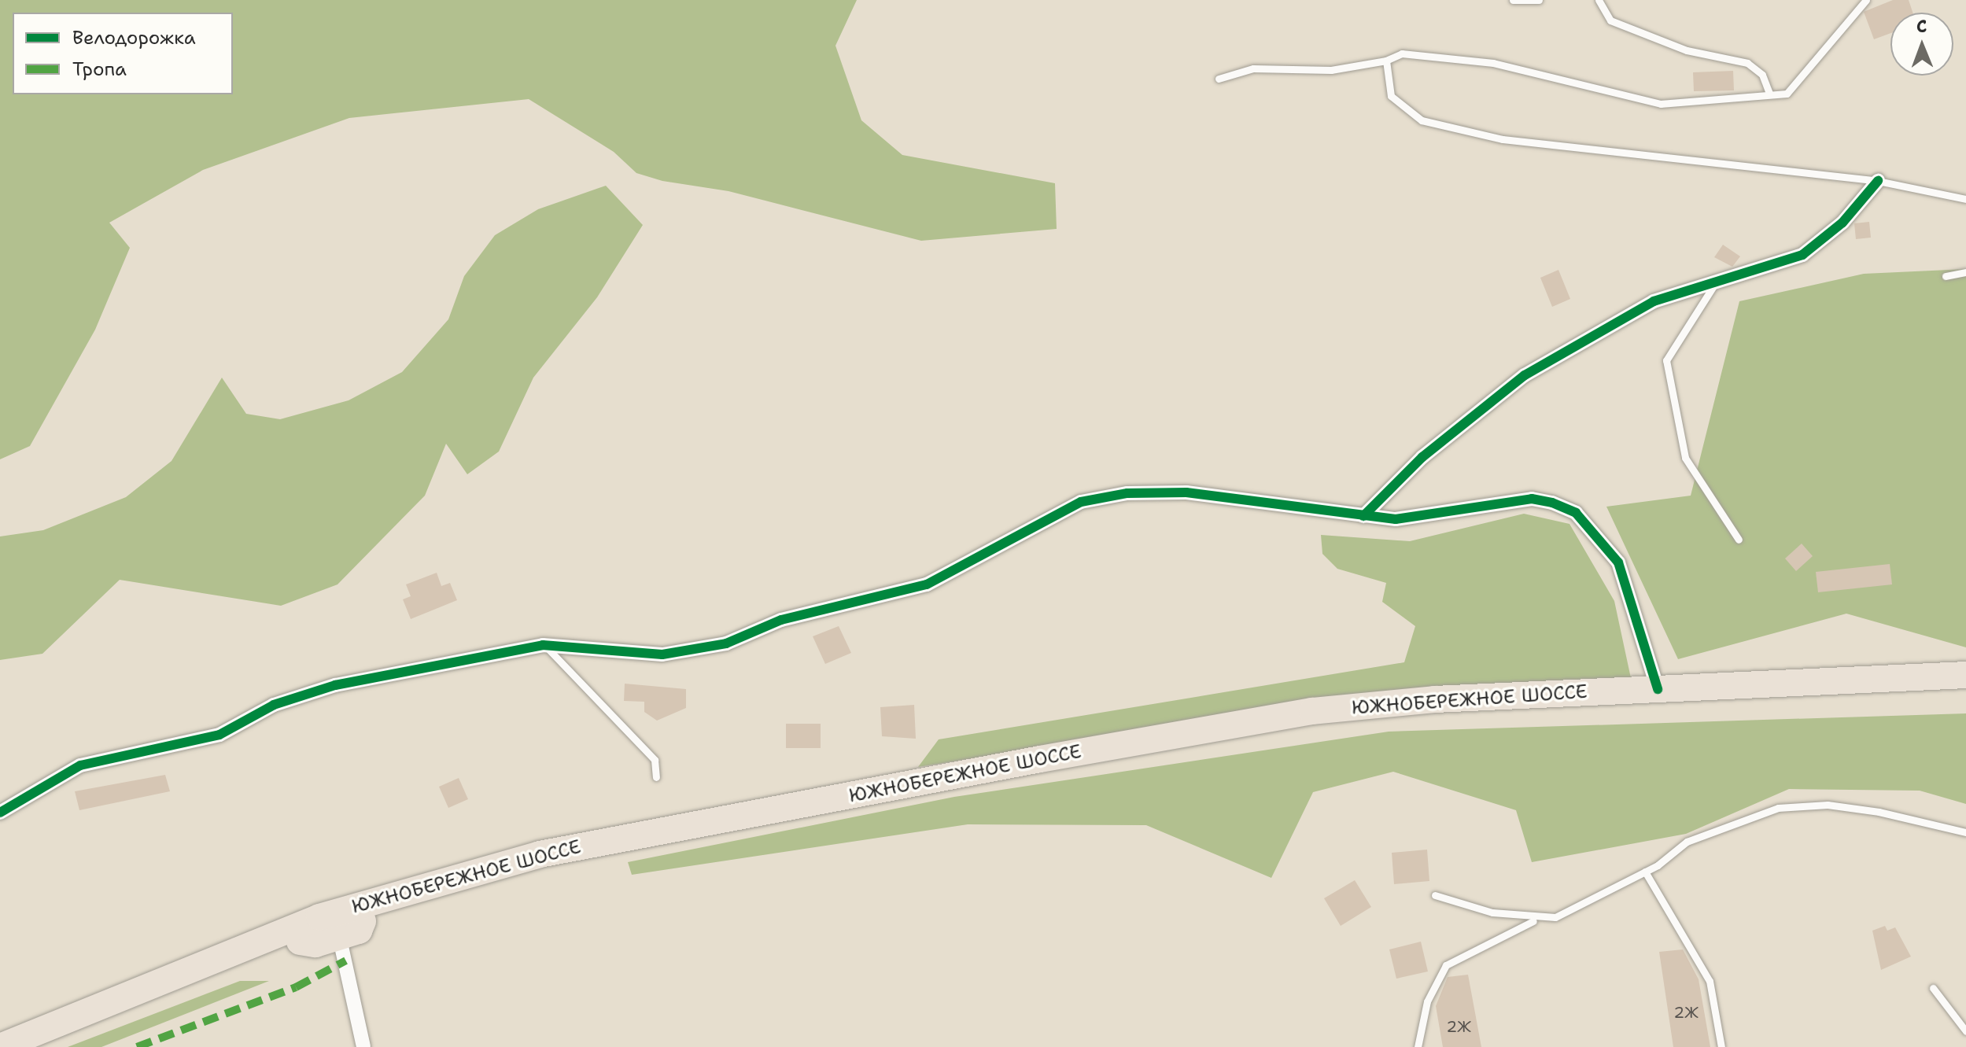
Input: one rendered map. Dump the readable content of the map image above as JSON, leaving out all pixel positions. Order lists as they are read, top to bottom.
{
  "streets": {
    "highway": ["ЮЖНОБЕРЕЖНОЕ ШОССЕ"]
  },
  "house_numbers": ["2Ж", "2Ж"],
  "legend": ["Велодорожка", "Тропа"],
  "north": "top"
}
